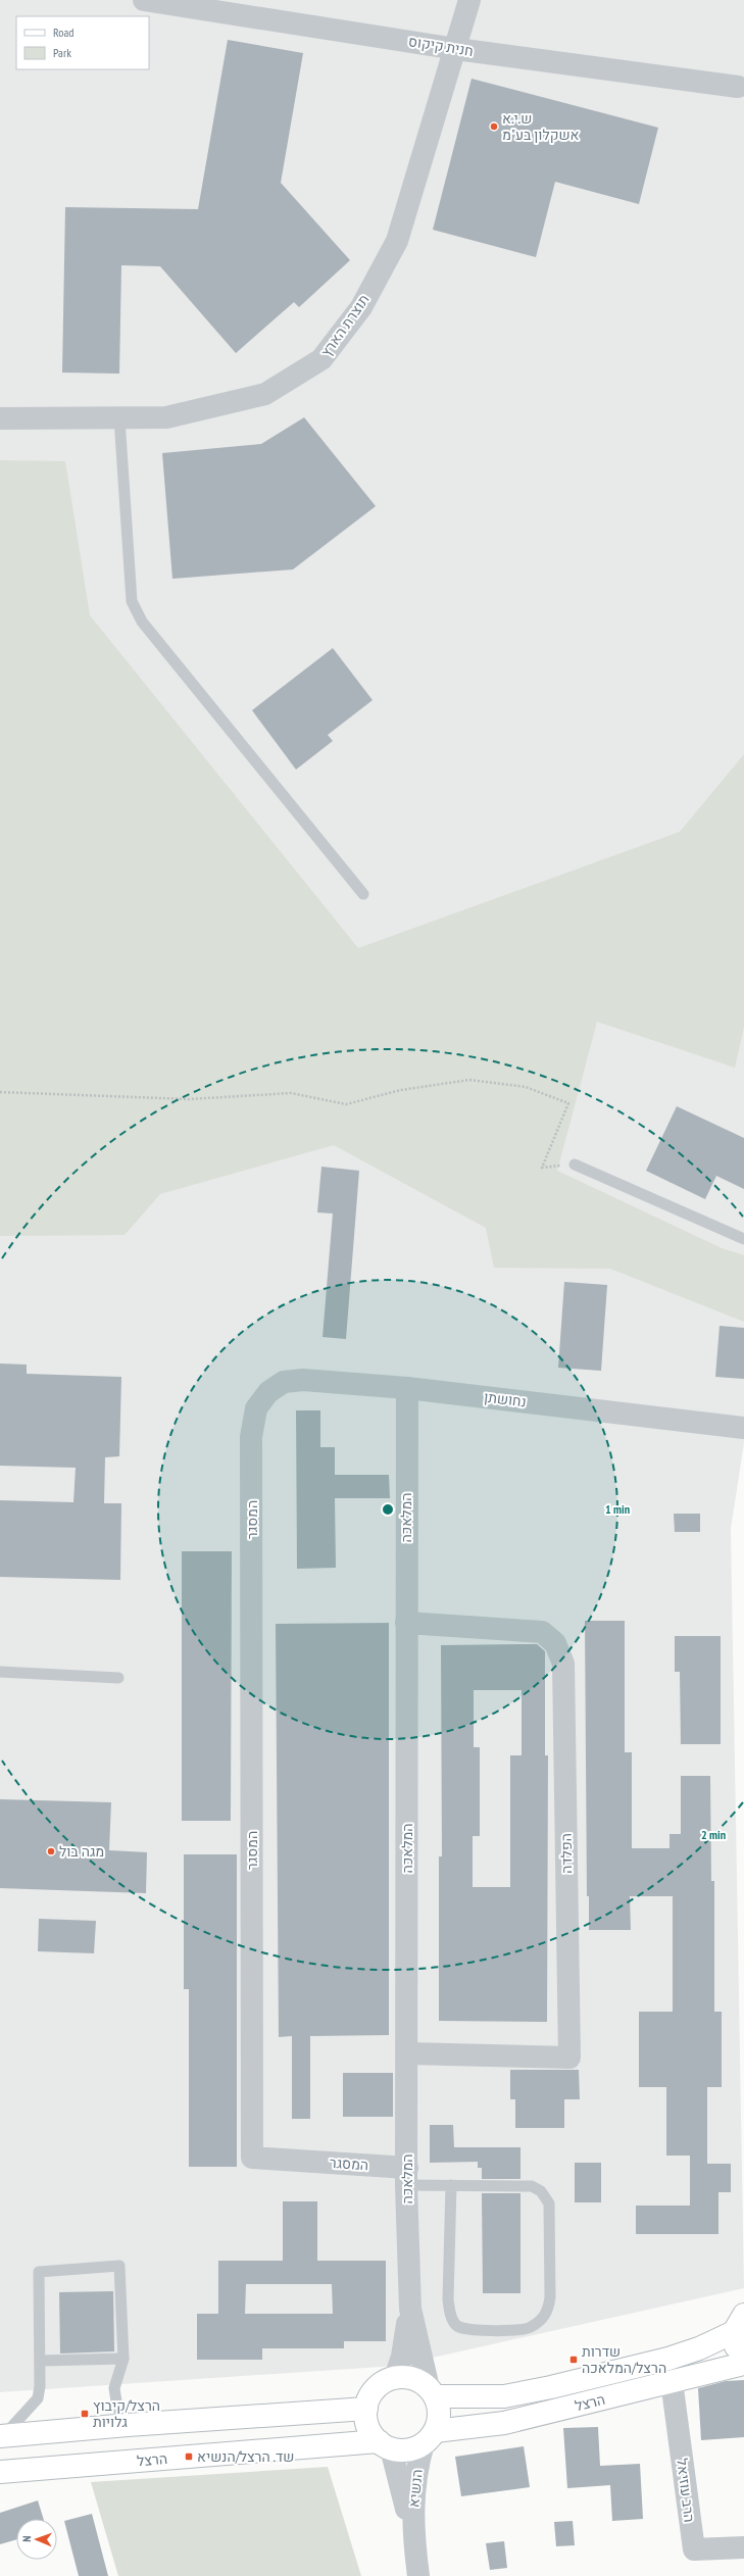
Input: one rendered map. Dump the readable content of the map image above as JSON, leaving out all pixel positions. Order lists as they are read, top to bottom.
{
  "streets": {
    "main road": ["הרצל"],
    "street": [
      "חנית קיקוס",
      "תוצרת הארץ",
      "נחושתן",
      "המלאכה",
      "המסגר",
      "הפלדה",
      "הנשיא",
      "הרב עוזיאל"
    ]
  },
  "crossings": [
    ["חנית קיקוס", "תוצרת הארץ"],
    ["נחושתן", "המלאכה"],
    ["נחושתן", "המסגר"],
    ["המלאכה", "המסגר"],
    ["המלאכה", "הפלדה"],
    ["המלאכה", "הרצל"],
    ["המלאכה", "הנשיא"],
    ["הרצל", "הנשיא"],
    ["הרצל", "הרב עוזיאל"]
  ],
  "places": {
    "other": ["ש.י.א אשקלון בע\"מ", "מגה בול"],
    "transit": ["שדרות הרצל/המלאכה", "הרצל/קיבוץ גלויות", "שד. הרצל/הנשיא"]
  },
  "legend": ["Road", "Park"],
  "north": "left",
  "rings": ["1 min", "2 min"]
}
